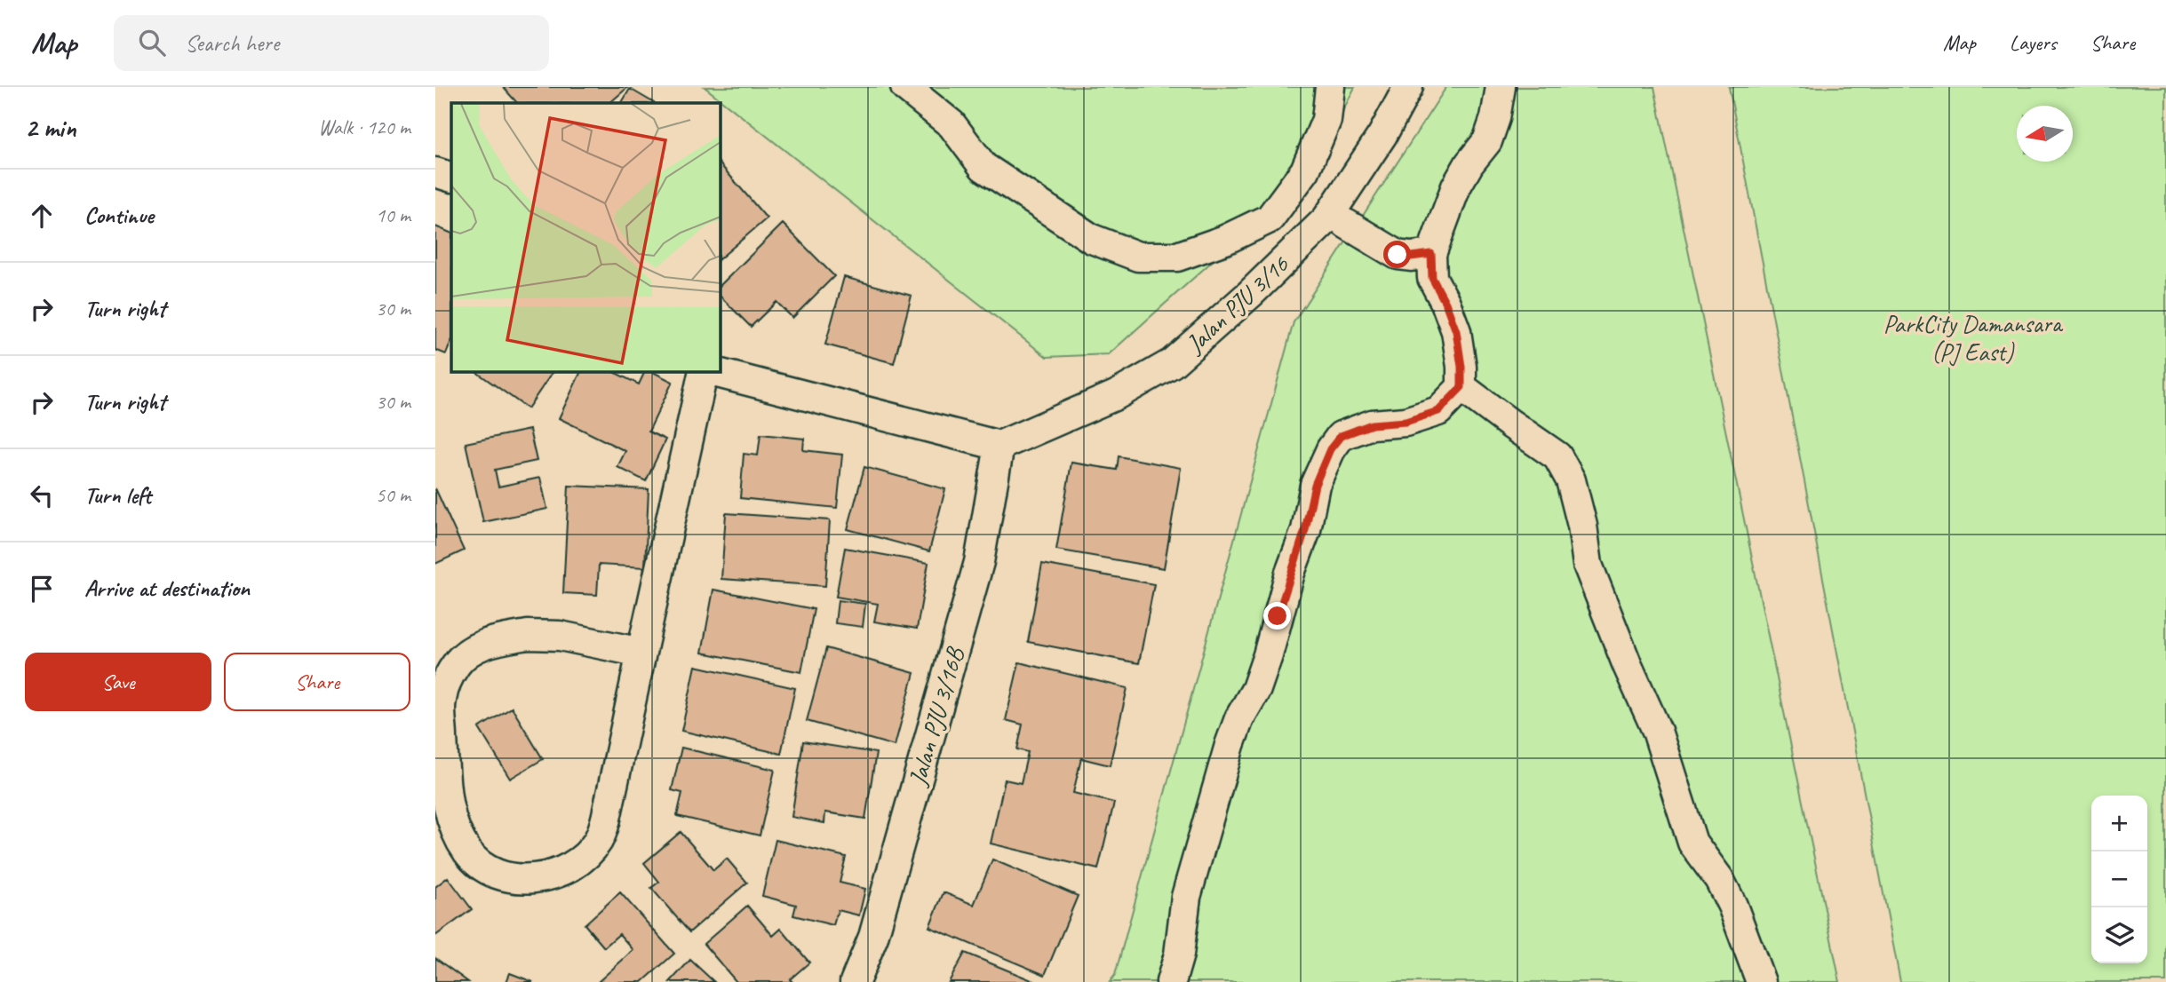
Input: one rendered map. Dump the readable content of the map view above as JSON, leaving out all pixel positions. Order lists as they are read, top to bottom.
{
  "streets": {
    "street": ["Jalan PJU 3/16", "Jalan PJU 3/16B"]
  },
  "crossings": [
    ["Jalan PJU 3/16", "Jalan PJU 3/16B"]
  ],
  "parks": ["ParkCity Damansara (PJ East)"],
  "north": "left",
  "page": {
    "header": "Map",
    "search": "Search here",
    "nav": ["Map", "Layers", "Share"],
    "heading": ["2 min", "Walk · 120 m"],
    "list": [
      ["Continue", "10 m"],
      ["Turn right", "30 m"],
      ["Turn right", "30 m"],
      ["Turn left", "50 m"],
      "Arrive at destination"
    ],
    "buttons": ["Save", "Share"],
    "map_buttons": ["+", "−"]
  }
}
